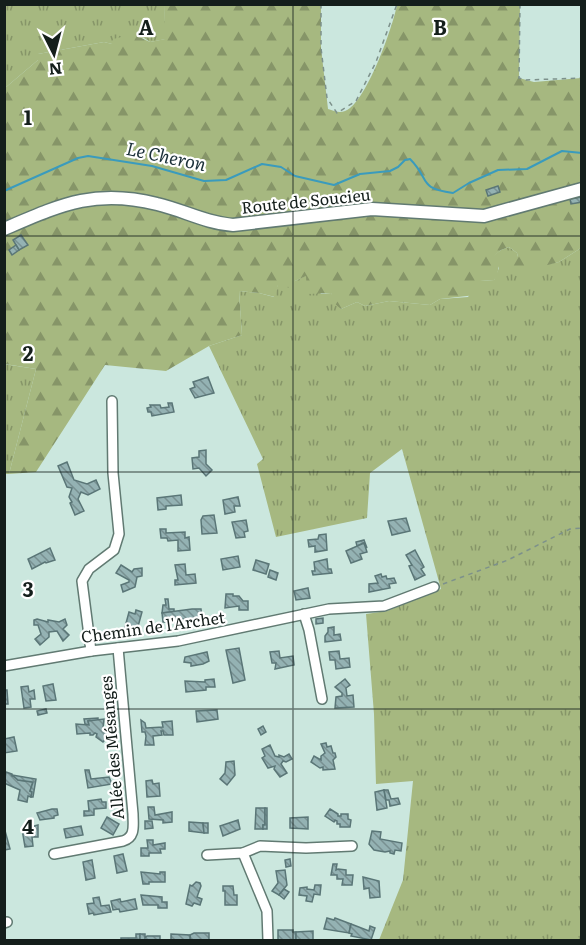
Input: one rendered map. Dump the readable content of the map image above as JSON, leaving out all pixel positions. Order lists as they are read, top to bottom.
{
  "streets": {
    "street": ["Route de Soucieu", "Chemin de l'Archet", "Allée des Mésanges"]
  },
  "crossings": [
    ["Chemin de l'Archet", "Allée des Mésanges"]
  ],
  "water": ["Le Cheron"],
  "north": "bottom",
  "grid": {
    "columns": ["A", "B"],
    "rows": [
      "1",
      "2",
      "3",
      "4"
    ]
  }
}
